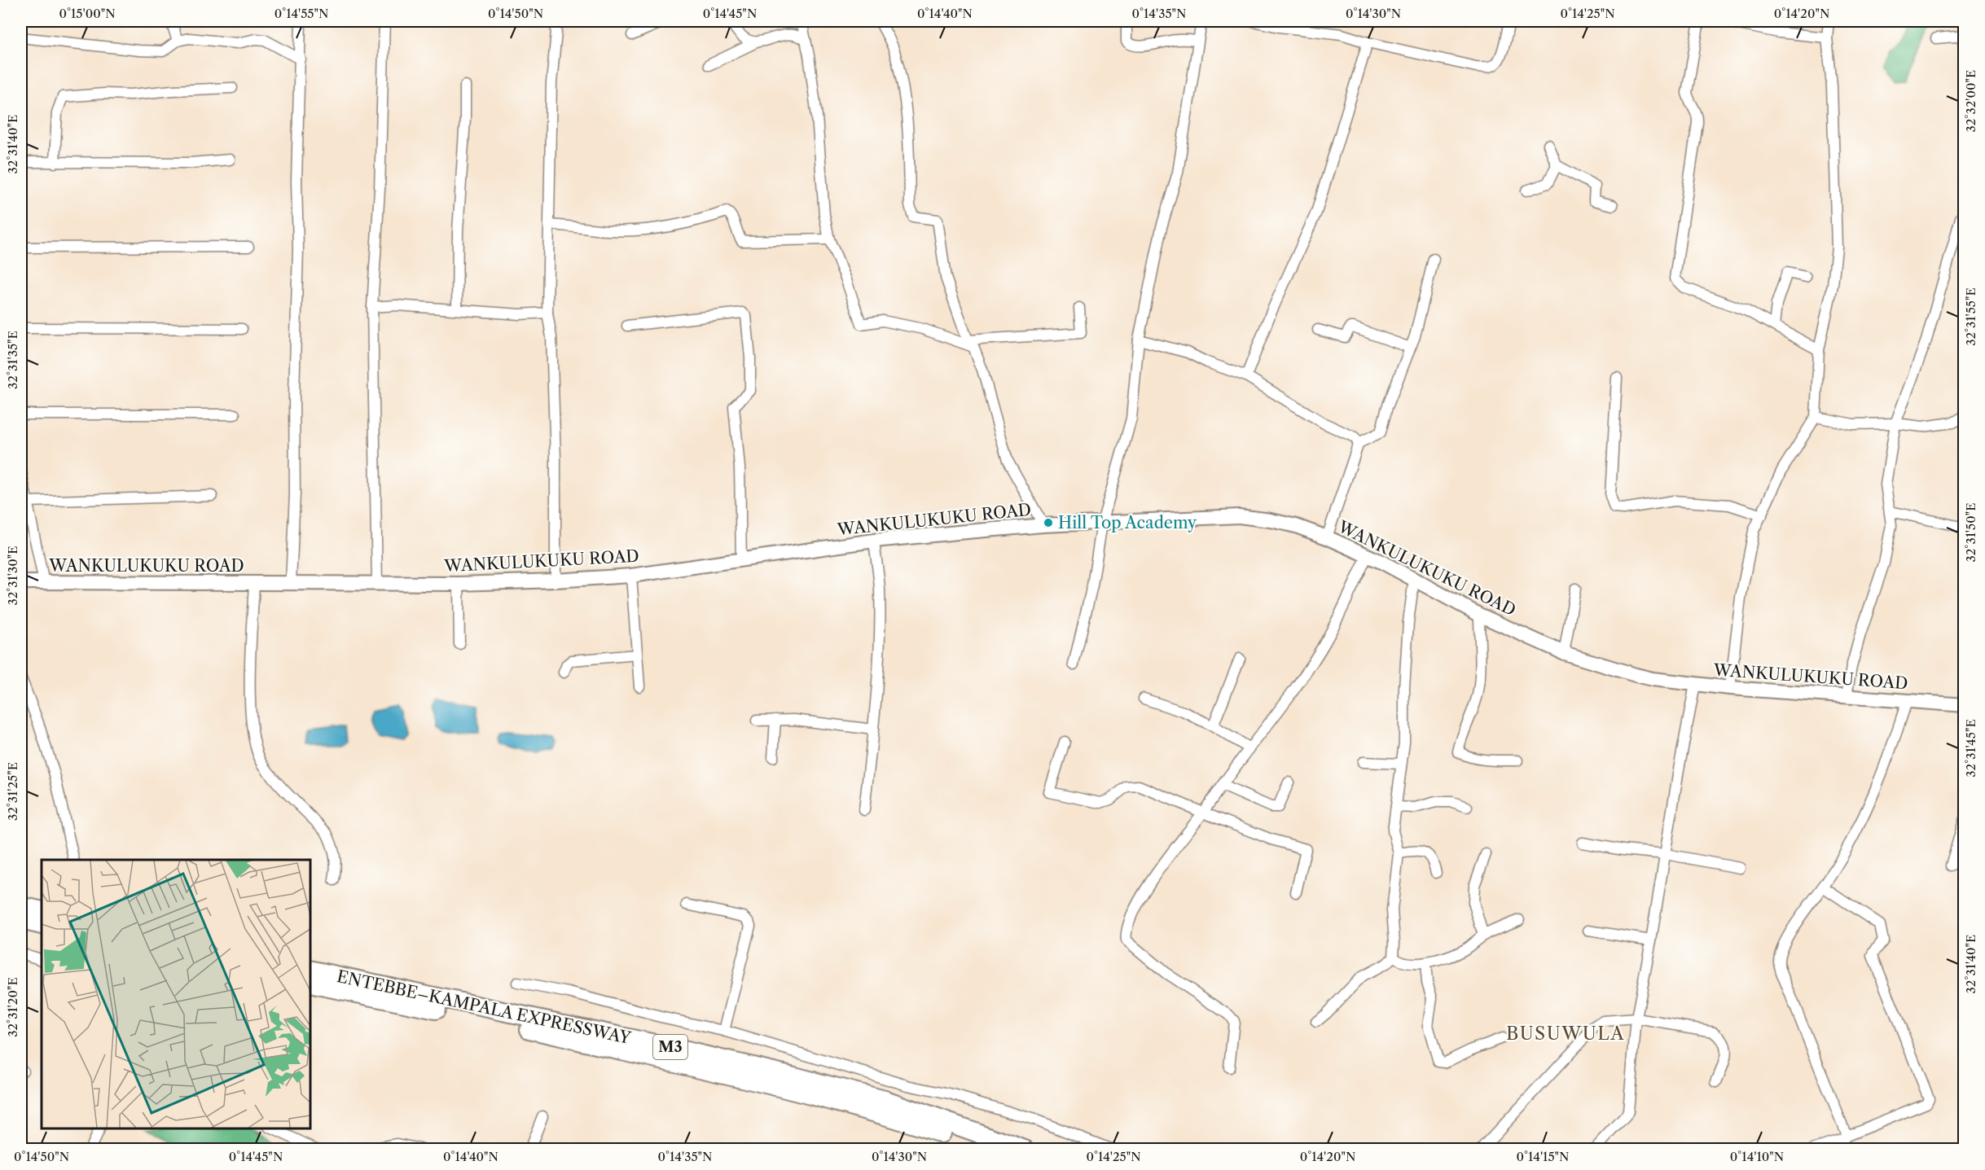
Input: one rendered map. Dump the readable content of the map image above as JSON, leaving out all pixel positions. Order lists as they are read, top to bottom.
{
  "streets": {
    "highway": ["ENTEBBE–KAMPALA EXPRESSWAY", "M3"],
    "main road": ["WANKULUKUKU ROAD"]
  },
  "districts": ["BUSUWULA"],
  "places": ["Hill Top Academy"],
  "coordinates": [
    "0°15'00\"N",
    "0°14'55\"N",
    "0°14'50\"N",
    "0°14'45\"N",
    "0°14'40\"N",
    "0°14'35\"N",
    "0°14'30\"N",
    "0°14'25\"N",
    "0°14'20\"N",
    "32°32'00\"E",
    "32°31'40\"E",
    "32°31'55\"E",
    "32°31'35\"E",
    "32°31'50\"E",
    "32°31'30\"E",
    "32°31'45\"E",
    "32°31'25\"E",
    "32°31'20\"E",
    "0°14'15\"N",
    "0°14'10\"N"
  ]
}
